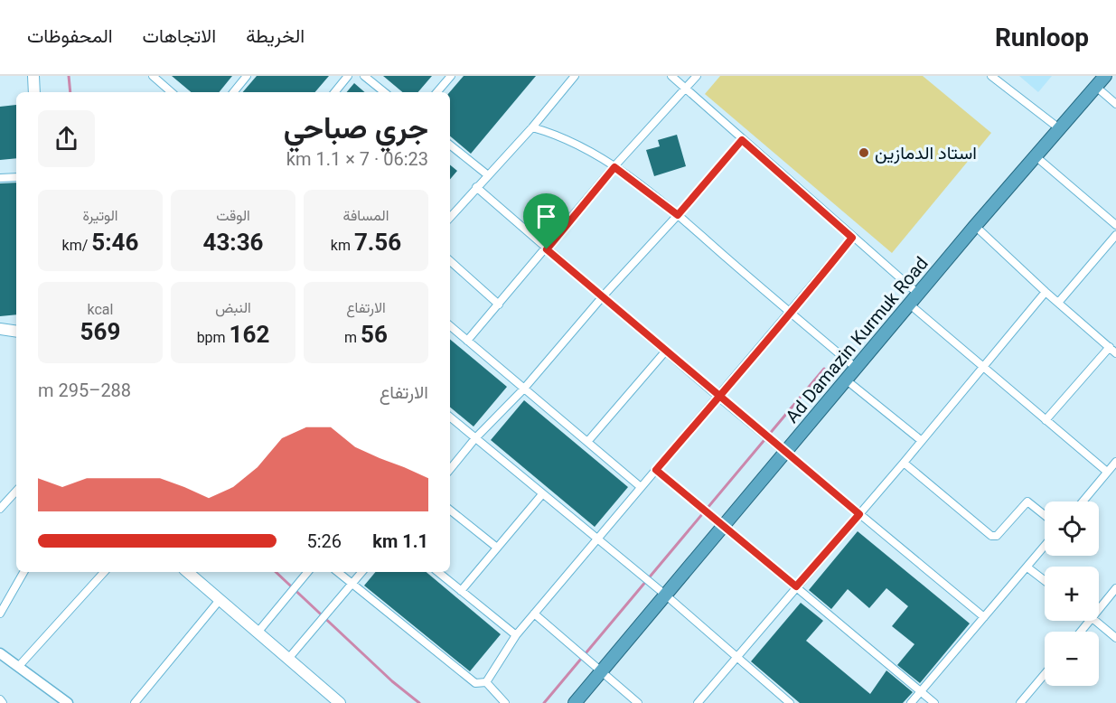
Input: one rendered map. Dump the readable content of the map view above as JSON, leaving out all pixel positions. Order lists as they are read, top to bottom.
{
  "streets": {
    "highway": ["Ad Damazin Kurmuk Road"]
  },
  "places": ["استاد الدمازين"],
  "page": {
    "header": "Runloop",
    "nav": ["الخريطة", "الاتجاهات", "المحفوظات"],
    "heading": ["جري صباحي", "06:23 · 7 × 1.1 km"],
    "stats": [
      ["المسافة", "7.56 km"],
      ["الوقت", "43:36"],
      ["الوتيرة", "5:46 /km"],
      ["الارتفاع", "56 m"],
      ["النبض", "162 bpm"],
      ["kcal", "569"]
    ],
    "chart": ["الارتفاع", "288–295 m"],
    "map_buttons": ["+", "−"],
    "list": [
      {
        "name": "1.1 km",
        "note": "5:26"
      }
    ]
  }
}
